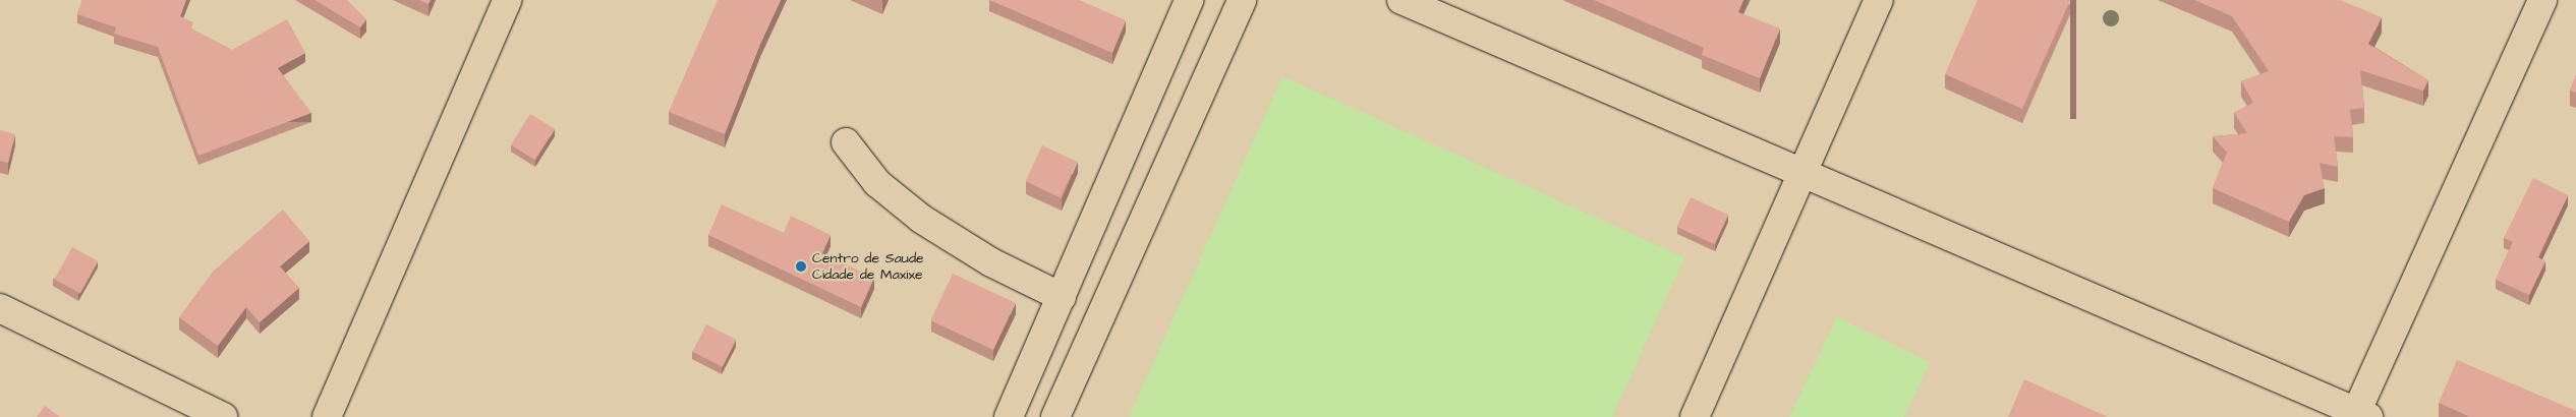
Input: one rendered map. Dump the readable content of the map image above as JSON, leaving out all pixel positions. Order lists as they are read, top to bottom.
{
  "places": ["Centro de Saude Cidade de Maxixe"]
}
